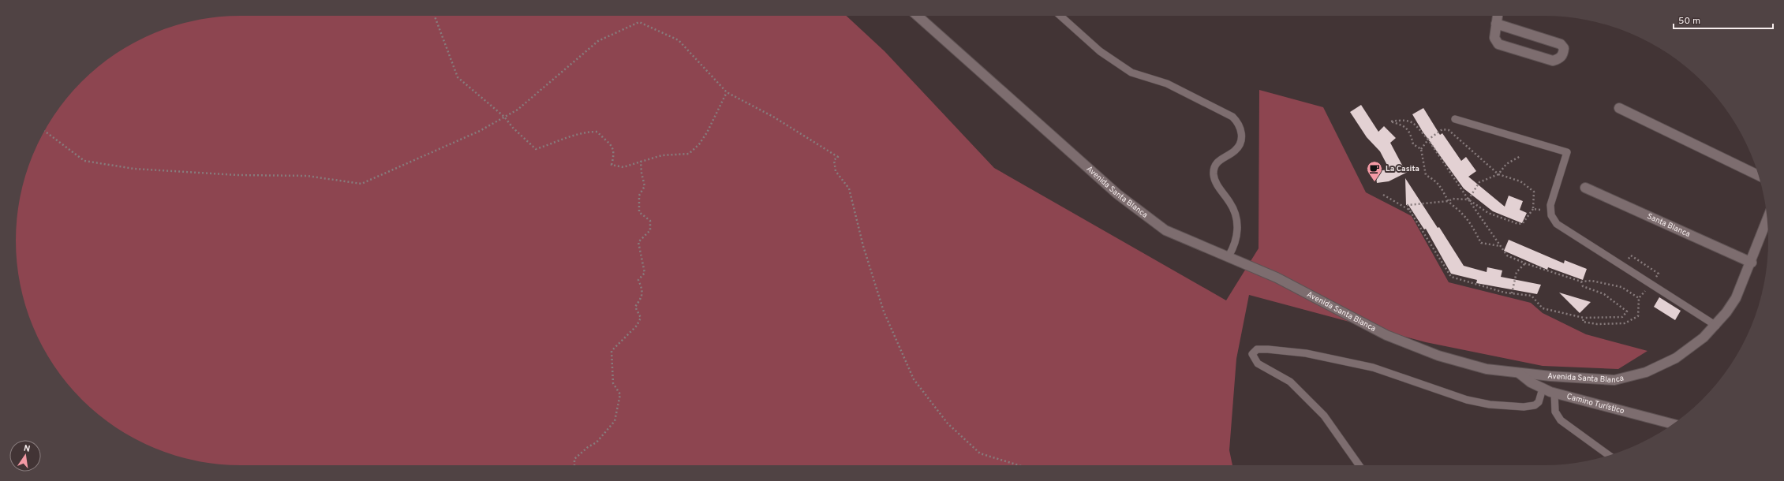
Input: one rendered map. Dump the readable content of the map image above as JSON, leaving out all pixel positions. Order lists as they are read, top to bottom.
{
  "streets": {
    "street": ["Avenida Santa Blanca", "Santa Blanca", "Camino Turístico"]
  },
  "crossings": [
    ["Avenida Santa Blanca", "Santa Blanca"],
    ["Avenida Santa Blanca", "Camino Turístico"]
  ],
  "places": {
    "cafe": ["La Casita"]
  },
  "scale_bar": "50 m",
  "north": "top"
}
